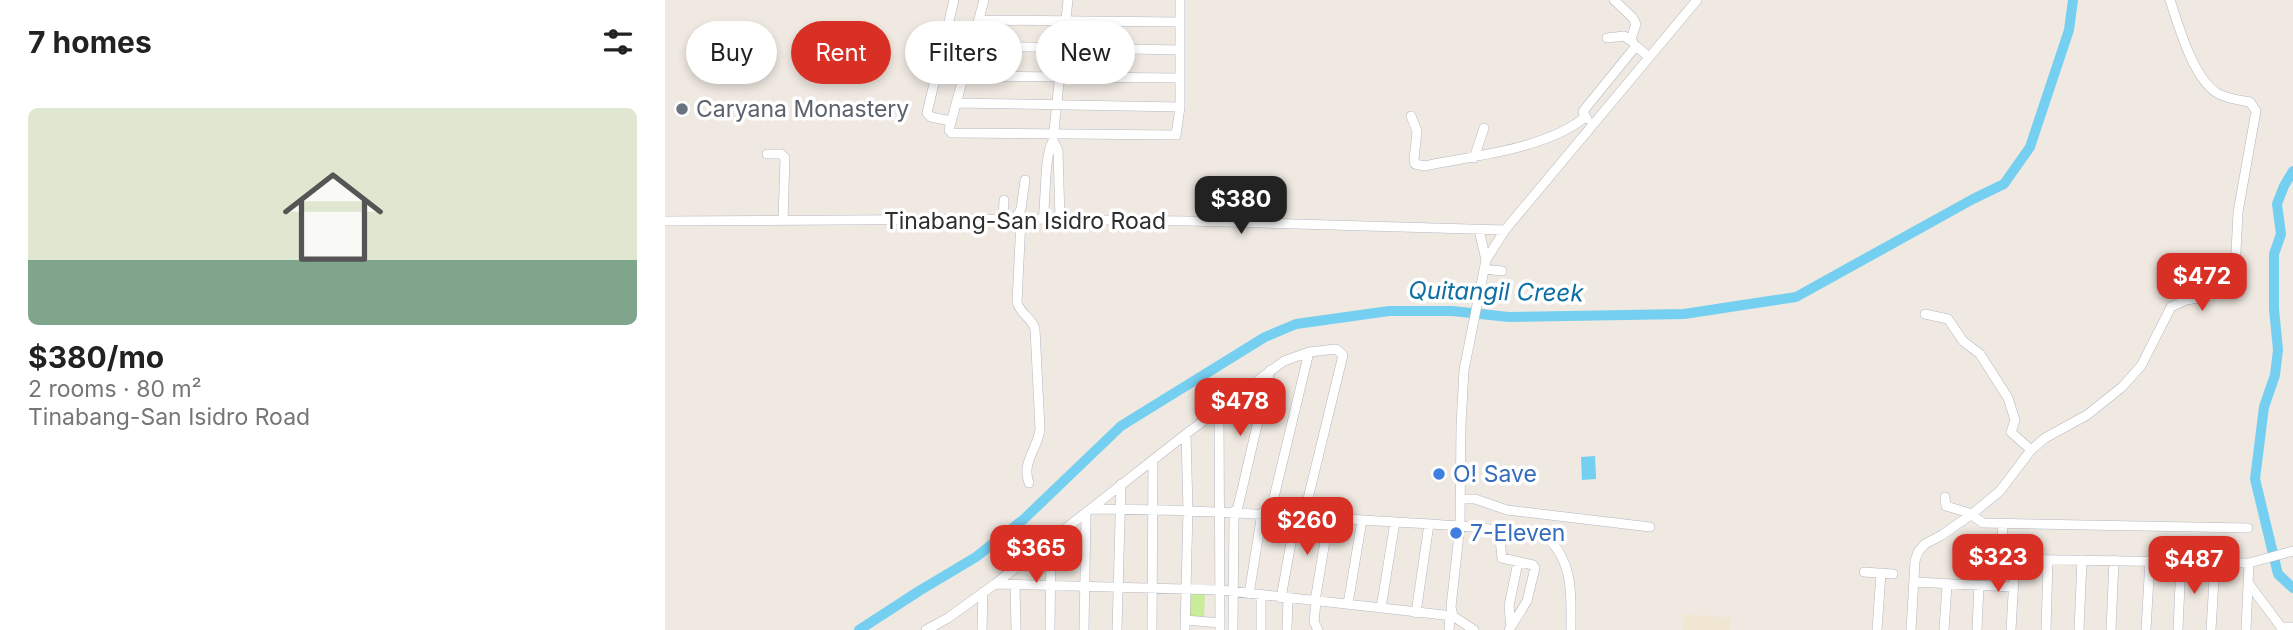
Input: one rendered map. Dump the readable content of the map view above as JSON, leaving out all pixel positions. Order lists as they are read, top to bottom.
{
  "streets": {
    "street": ["Tinabang-San Isidro Road"]
  },
  "water": ["Quitangil Creek"],
  "places": ["Caryana Monastery", "O! Save", "7-Eleven"],
  "page": {
    "heading": "7 homes",
    "chip": [
      "Buy",
      "Rent",
      "Filters",
      "New"
    ],
    "list": [
      {
        "name": "$380/mo",
        "note": "2 rooms · 80 m² · Tinabang-San Isidro Road"
      }
    ],
    "price": [
      "$380",
      "$472",
      "$478",
      "$260",
      "$365",
      "$323",
      "$487"
    ]
  }
}
